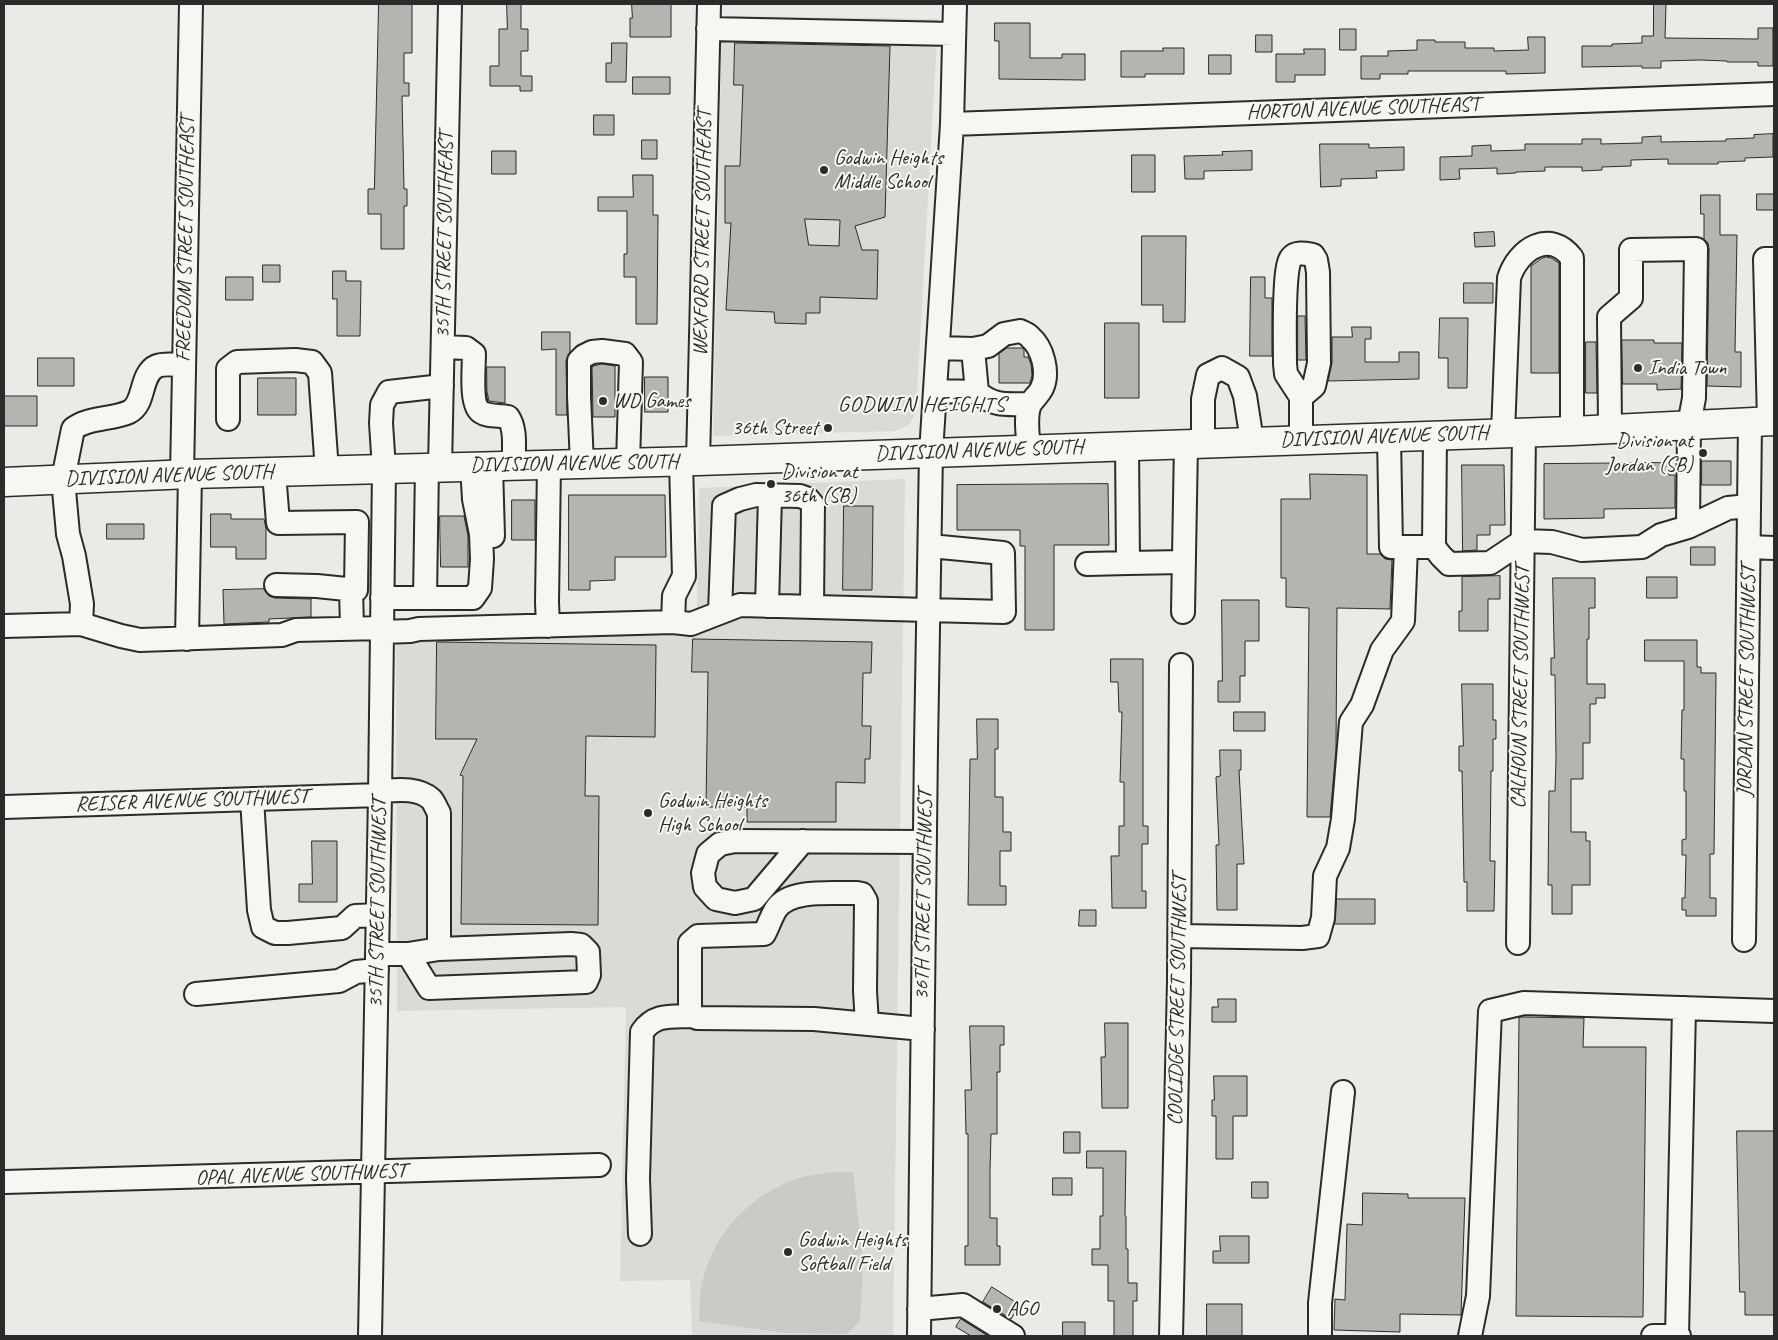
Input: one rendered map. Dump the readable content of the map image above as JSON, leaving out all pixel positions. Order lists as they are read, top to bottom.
{
  "streets": {
    "main road": ["DIVISION AVENUE SOUTH"],
    "street": [
      "HORTON AVENUE SOUTHEAST",
      "WEXFORD STREET SOUTHEAST",
      "35TH STREET SOUTHEAST",
      "FREEDOM STREET SOUTHEAST",
      "JORDAN STREET SOUTHWEST",
      "CALHOUN STREET SOUTHWEST",
      "REISER AVENUE SOUTHWEST",
      "36TH STREET SOUTHWEST",
      "35TH STREET SOUTHWEST",
      "COOLIDGE STREET SOUTHWEST",
      "OPAL AVENUE SOUTHWEST"
    ]
  },
  "crossings": [
    ["HORTON AVENUE SOUTHEAST", "36TH STREET SOUTHWEST"],
    ["WEXFORD STREET SOUTHEAST", "DIVISION AVENUE SOUTH"],
    ["35TH STREET SOUTHEAST", "DIVISION AVENUE SOUTH"],
    ["35TH STREET SOUTHEAST", "35TH STREET SOUTHWEST"],
    ["FREEDOM STREET SOUTHEAST", "DIVISION AVENUE SOUTH"],
    ["DIVISION AVENUE SOUTH", "JORDAN STREET SOUTHWEST"],
    ["DIVISION AVENUE SOUTH", "CALHOUN STREET SOUTHWEST"],
    ["DIVISION AVENUE SOUTH", "36TH STREET SOUTHWEST"],
    ["DIVISION AVENUE SOUTH", "35TH STREET SOUTHWEST"],
    ["REISER AVENUE SOUTHWEST", "35TH STREET SOUTHWEST"],
    ["35TH STREET SOUTHWEST", "OPAL AVENUE SOUTHWEST"]
  ],
  "districts": ["GODWIN HEIGHTS"],
  "places": [
    "Godwin Heights Middle School",
    "India Town",
    "WD Games",
    "36th Street",
    "Division at Jordan (SB)",
    "Division at 36th (SB)",
    "Godwin Heights High School",
    "Godwin Heights Softball Field",
    "AGO"
  ]
}
